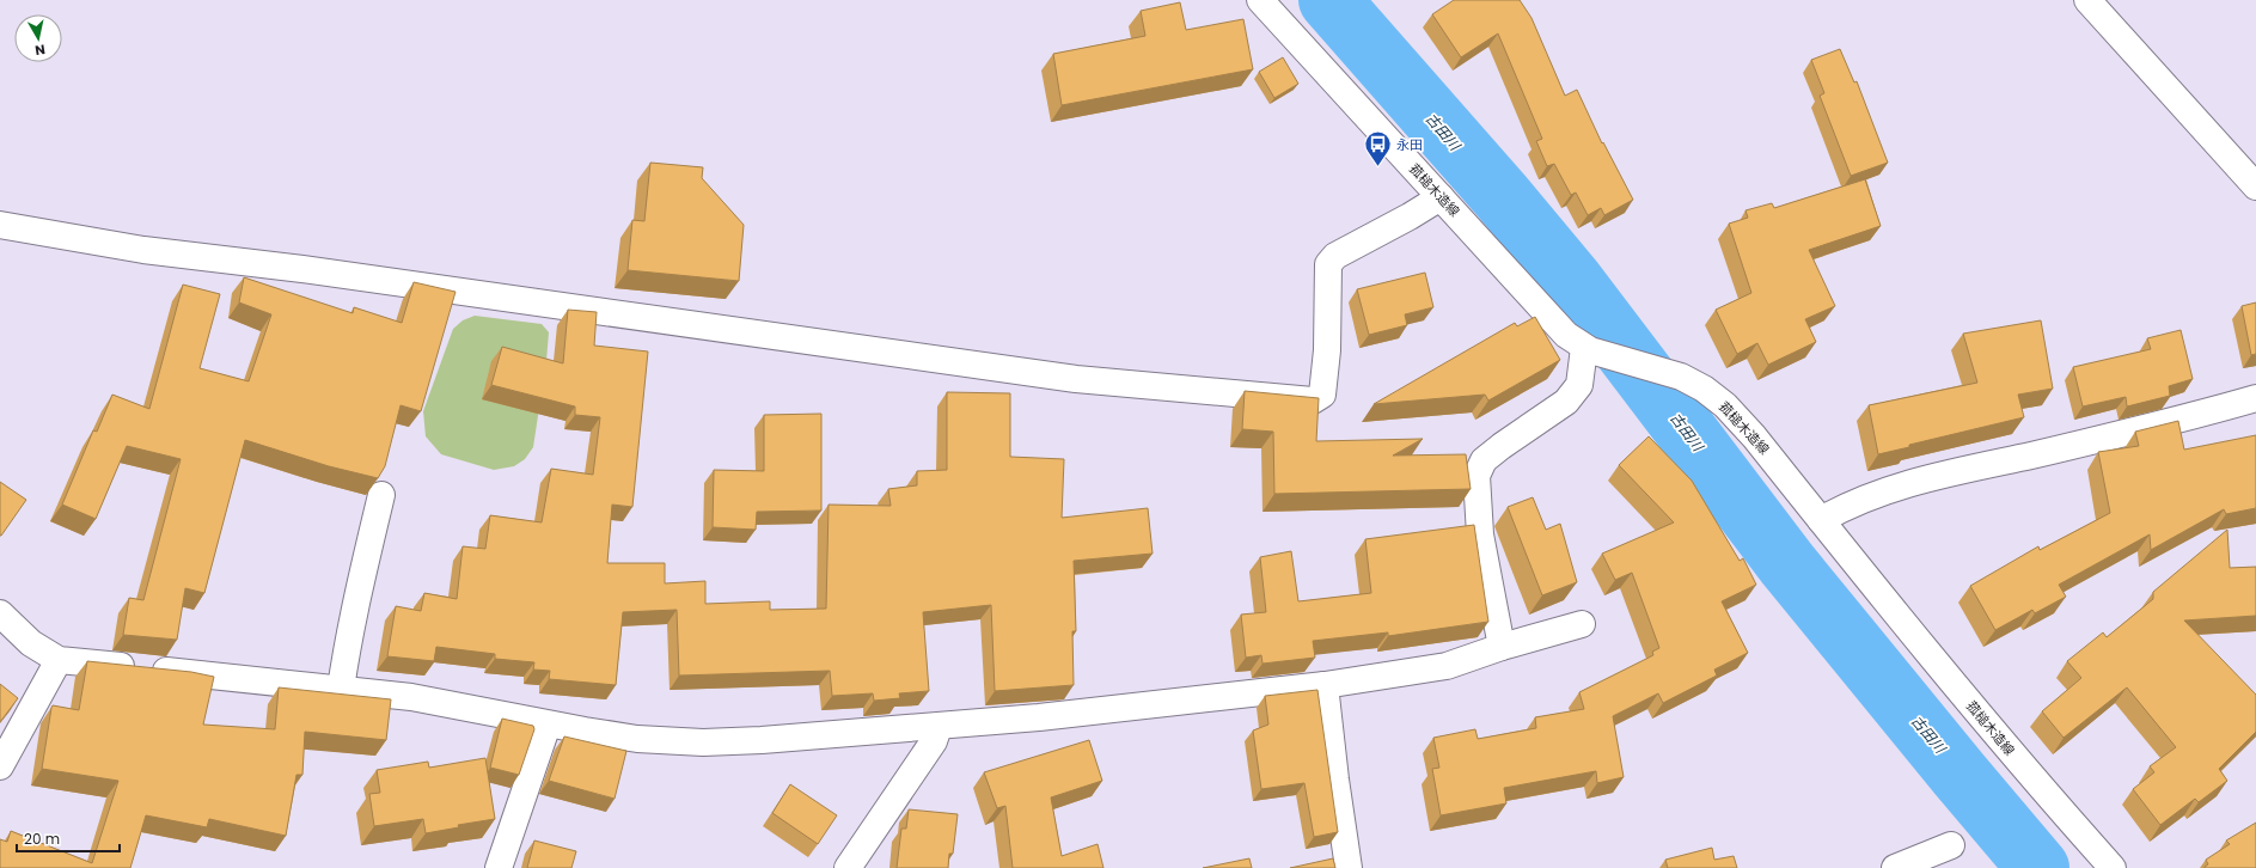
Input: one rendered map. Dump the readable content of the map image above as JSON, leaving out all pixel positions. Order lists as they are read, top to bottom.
{
  "streets": {
    "street": ["菰槌木造線"]
  },
  "water": ["古田川"],
  "places": {
    "bus stop": ["永田"]
  },
  "scale_bar": "20 m",
  "north": "bottom"
}
